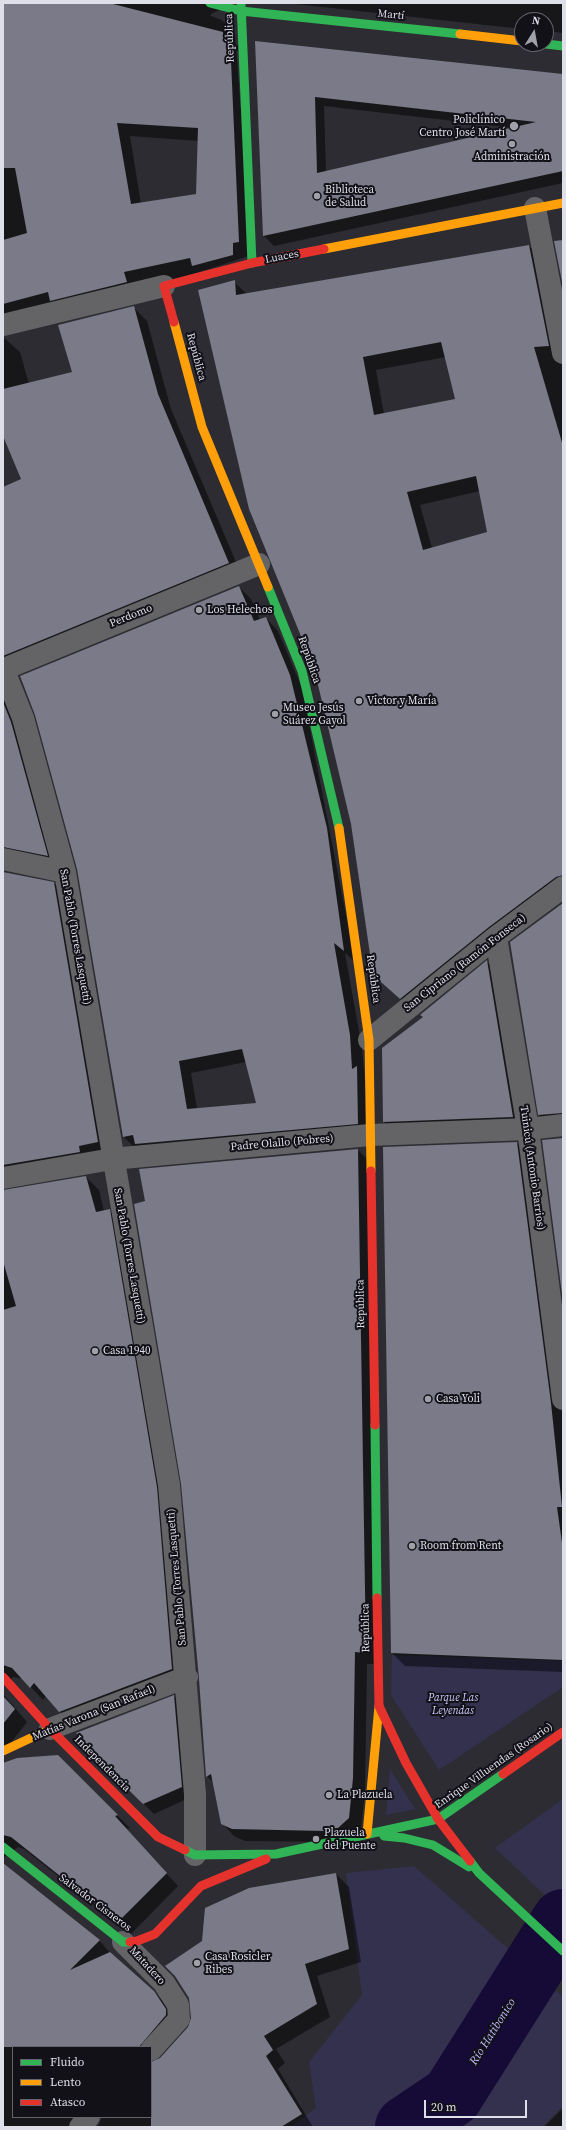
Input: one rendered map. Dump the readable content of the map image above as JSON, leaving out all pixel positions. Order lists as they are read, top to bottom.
{
  "streets": {
    "street": [
      "Martí",
      "República",
      "Luaces",
      "Perdomo",
      "San Pablo (Torres Lasquetti)",
      "San Cipriano (Ramón Fonseca)",
      "Padre Olallo (Pobres)",
      "Tuinicú (Antonio Barrios)",
      "Matías Varona (San Rafael)",
      "Independencia",
      "Enrique Villuendas (Rosario)",
      "Salvador Cisneros",
      "Matadero"
    ]
  },
  "crossings": [
    ["Martí", "República"],
    ["República", "Luaces"],
    ["República", "Perdomo"],
    ["República", "San Cipriano (Ramón Fonseca)"],
    ["República", "Padre Olallo (Pobres)"],
    ["República", "Independencia"],
    ["República", "Enrique Villuendas (Rosario)"],
    ["Perdomo", "San Pablo (Torres Lasquetti)"],
    ["San Pablo (Torres Lasquetti)", "Padre Olallo (Pobres)"],
    ["San Pablo (Torres Lasquetti)", "Matías Varona (San Rafael)"],
    ["San Pablo (Torres Lasquetti)", "Independencia"],
    ["San Cipriano (Ramón Fonseca)", "Tuinicú (Antonio Barrios)"],
    ["Padre Olallo (Pobres)", "Tuinicú (Antonio Barrios)"],
    ["Matías Varona (San Rafael)", "Independencia"],
    ["Independencia", "Enrique Villuendas (Rosario)"],
    ["Independencia", "Salvador Cisneros"],
    ["Salvador Cisneros", "Matadero"]
  ],
  "water": ["Río Hatibonico"],
  "parks": ["Parque Las Leyendas"],
  "places": [
    "Policlínico Centro José Martí",
    "Administración",
    "Biblioteca de Salud",
    "Los Helechos",
    "Victor y María",
    "Museo Jesús Suárez Gayol",
    "Casa 1940",
    "Casa Yoli",
    "Room from Rent",
    "La Plazuela",
    "Plazuela del Puente",
    "Casa Rosicler Ribes"
  ],
  "legend": ["Fluido", "Lento", "Atasco"],
  "scale_bar": "20 m",
  "north": "top"
}
